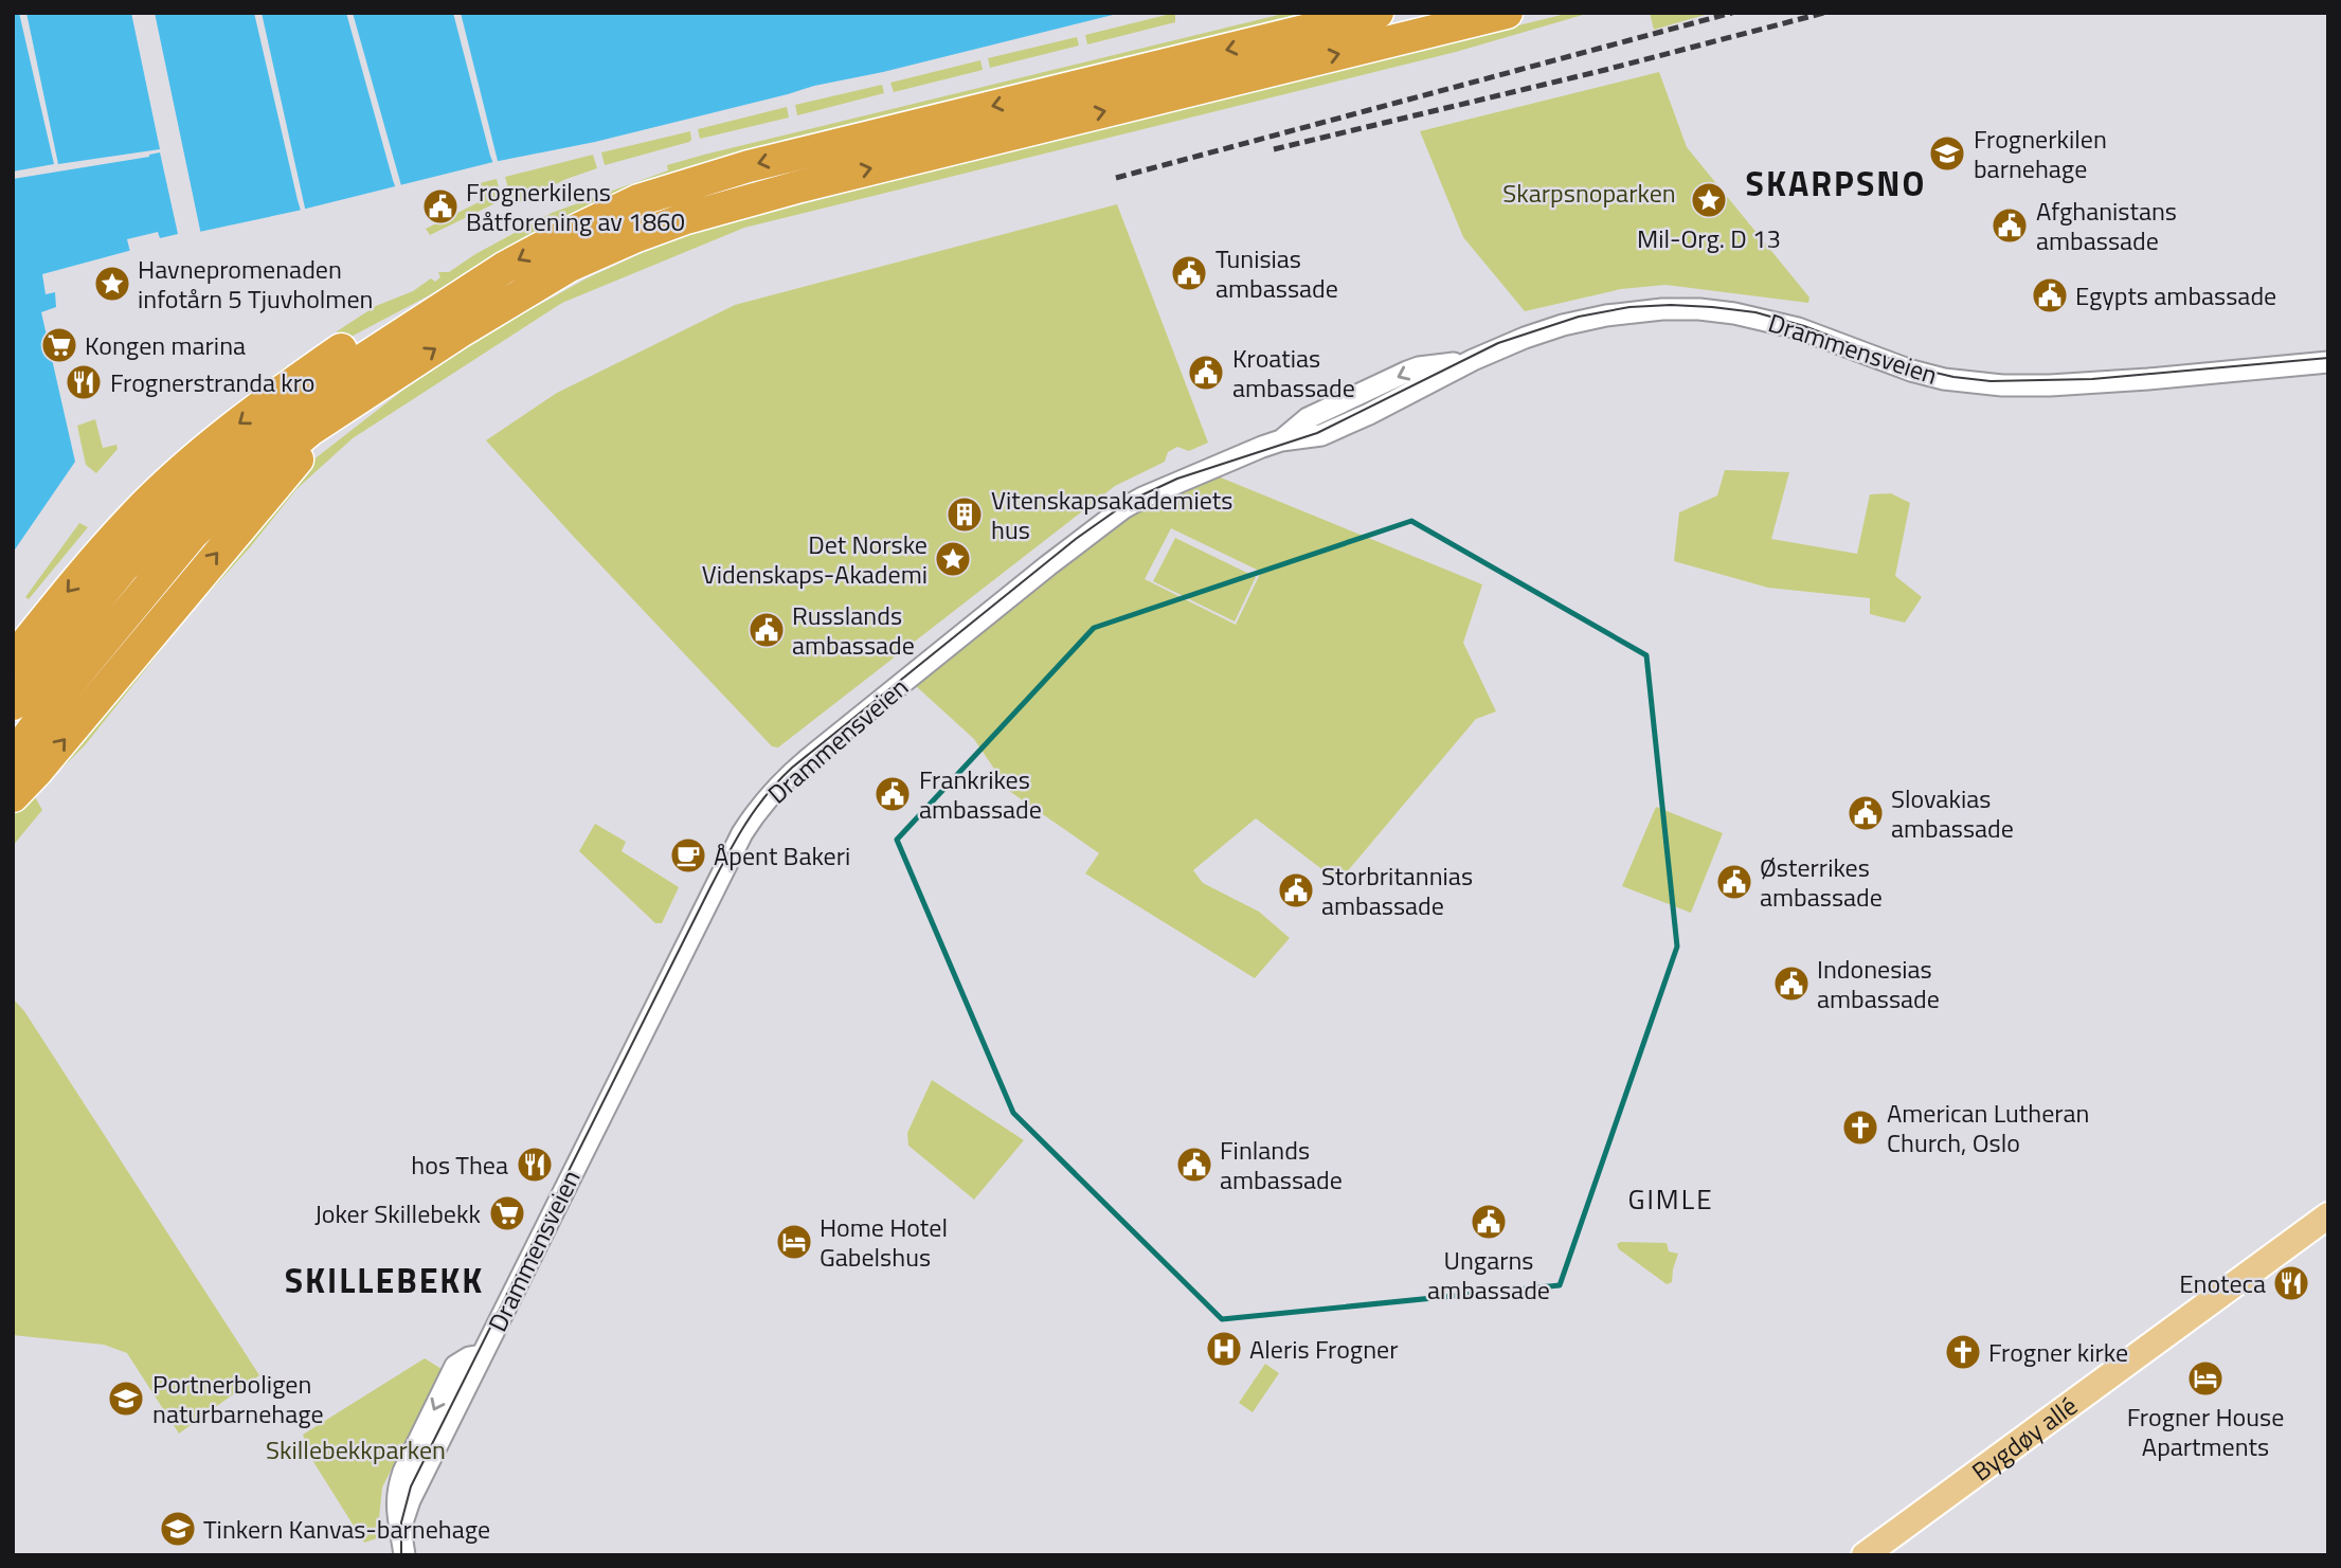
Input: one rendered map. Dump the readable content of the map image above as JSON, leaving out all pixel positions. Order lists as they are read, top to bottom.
{
  "streets": {
    "main road": ["Bygdøy allé"],
    "street": ["Drammensveien"]
  },
  "districts": ["SKARPSNO", "GIMLE", "SKILLEBEKK"],
  "parks": ["Skarpsnoparken", "Skillebekkparken"],
  "places": {
    "school or university": ["Frognerkilen barnehage", "Portnerboligen naturbarnehage", "Tinkern Kanvas-barnehage"],
    "place": ["Mil-Org. D 13", "Havnepromenaden infotårn 5 Tjuvholmen", "Det Norske Videnskaps-Akademi"],
    "public building": [
      "Frognerkilens Båtforening av 1860",
      "Afghanistans ambassade",
      "Tunisias ambassade",
      "Egypts ambassade",
      "Kroatias ambassade",
      "Russlands ambassade",
      "Frankrikes ambassade",
      "Slovakias ambassade",
      "Østerrikes ambassade",
      "Storbritannias ambassade",
      "Indonesias ambassade",
      "Finlands ambassade",
      "Ungarns ambassade"
    ],
    "supermarket": ["Kongen marina", "Joker Skillebekk"],
    "restaurant": ["Frognerstranda kro", "hos Thea", "Enoteca"],
    "building": ["Vitenskapsakademiets hus"],
    "cafe": ["Åpent Bakeri"],
    "church": ["American Lutheran Church, Oslo", "Frogner kirke"],
    "hotel": ["Home Hotel Gabelshus", "Frogner House Apartments"],
    "hospital": ["Aleris Frogner"]
  }
}
